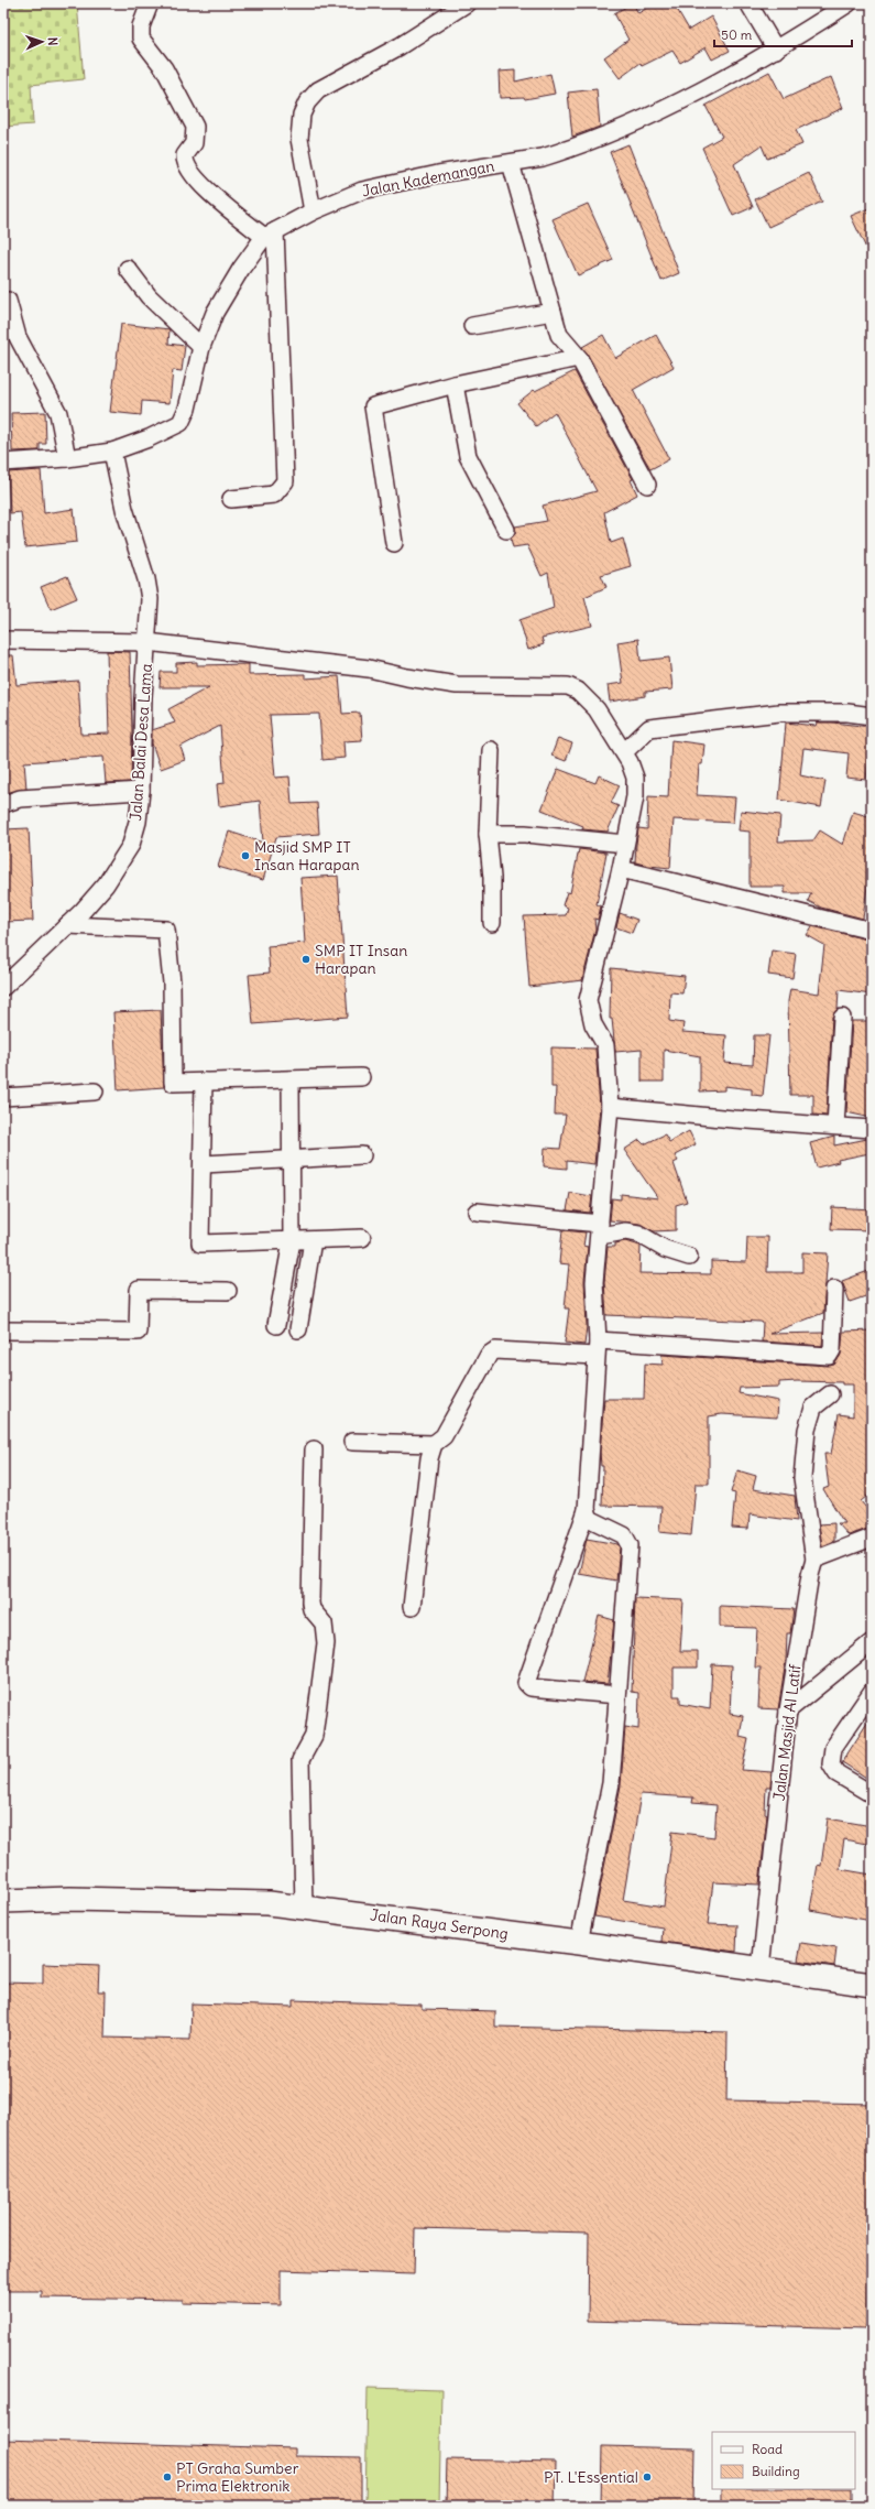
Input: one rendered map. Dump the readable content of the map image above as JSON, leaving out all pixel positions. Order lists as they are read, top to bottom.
{
  "streets": {
    "main road": ["Jalan Raya Serpong"],
    "street": ["Jalan Kademangan", "Jalan Balai Desa Lama", "Jalan Masjid Al Latif"]
  },
  "crossings": [
    ["Jalan Kademangan", "Jalan Balai Desa Lama"],
    ["Jalan Masjid Al Latif", "Jalan Raya Serpong"]
  ],
  "places": [
    "Masjid SMP IT Insan Harapan",
    "SMP IT Insan Harapan",
    "PT Graha Sumber Prima Elektronik",
    "PT. L'Essential"
  ],
  "legend": ["Road", "Building"],
  "scale_bar": "50 m",
  "north": "right"
}
